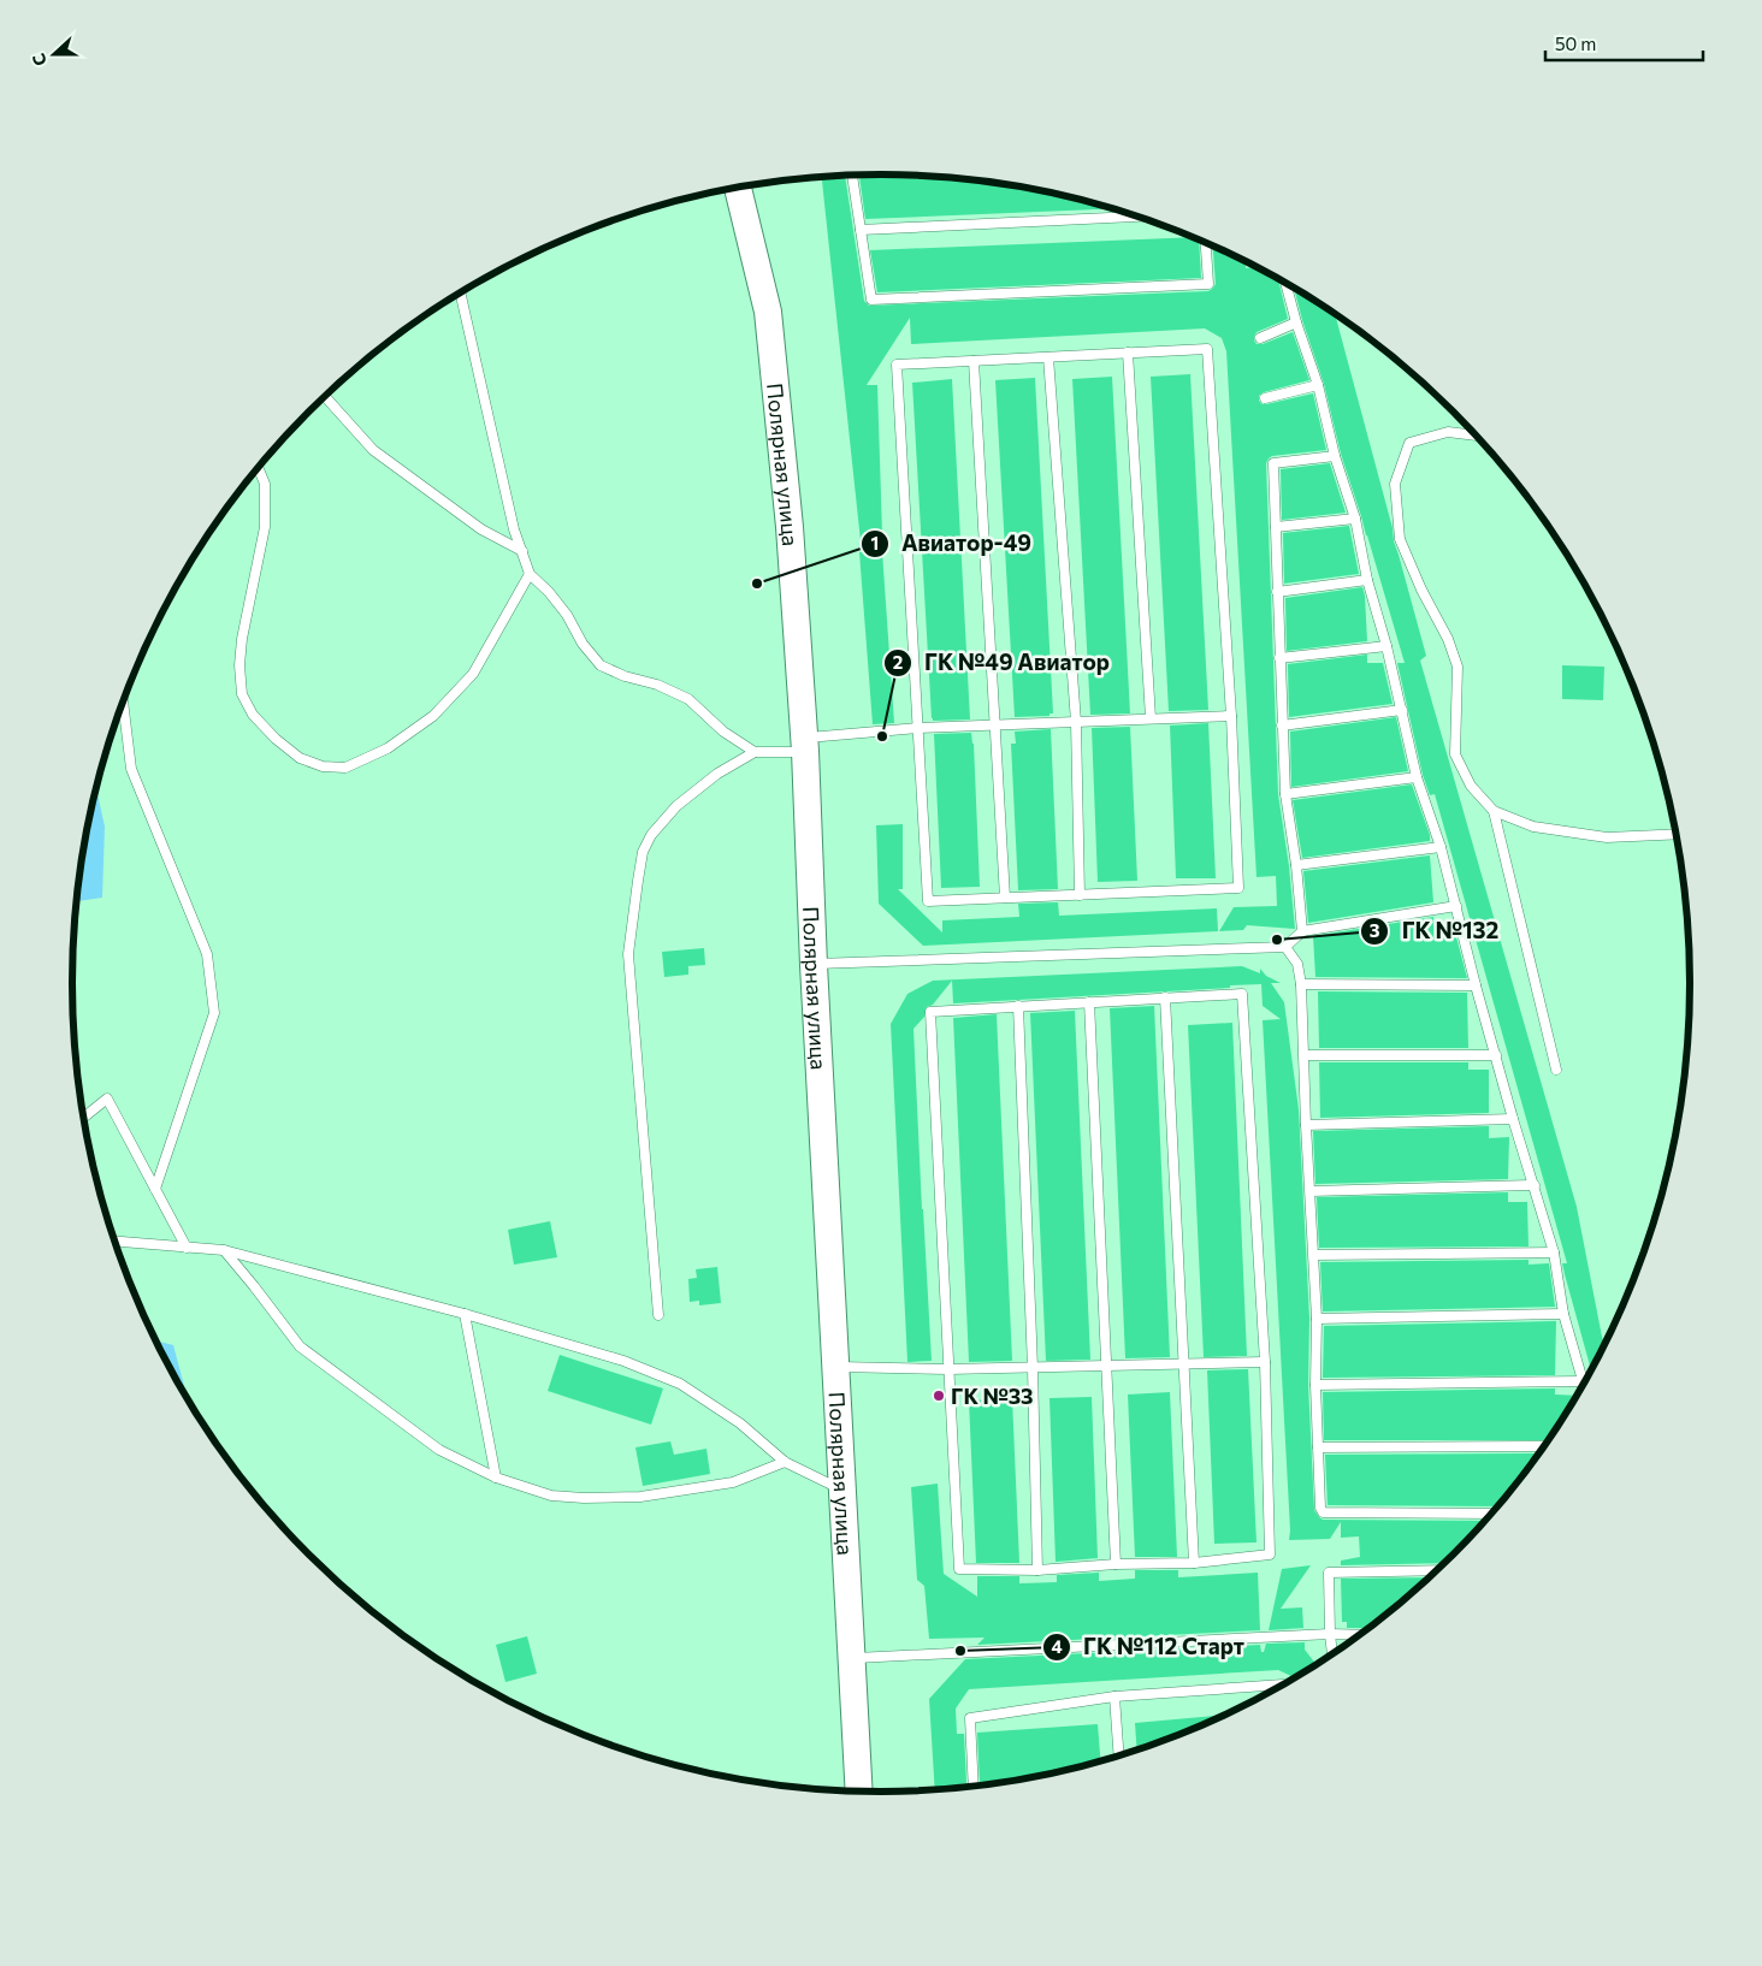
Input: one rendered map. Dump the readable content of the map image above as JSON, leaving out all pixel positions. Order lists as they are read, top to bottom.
{
  "streets": {
    "main road": ["Полярная улица"]
  },
  "places": [
    "Авиатор-49",
    "ГК №49 Авиатор",
    "ГК №132",
    "ГК №33",
    "ГК №112 Старт"
  ],
  "scale_bar": "50 m",
  "north": "left"
}
